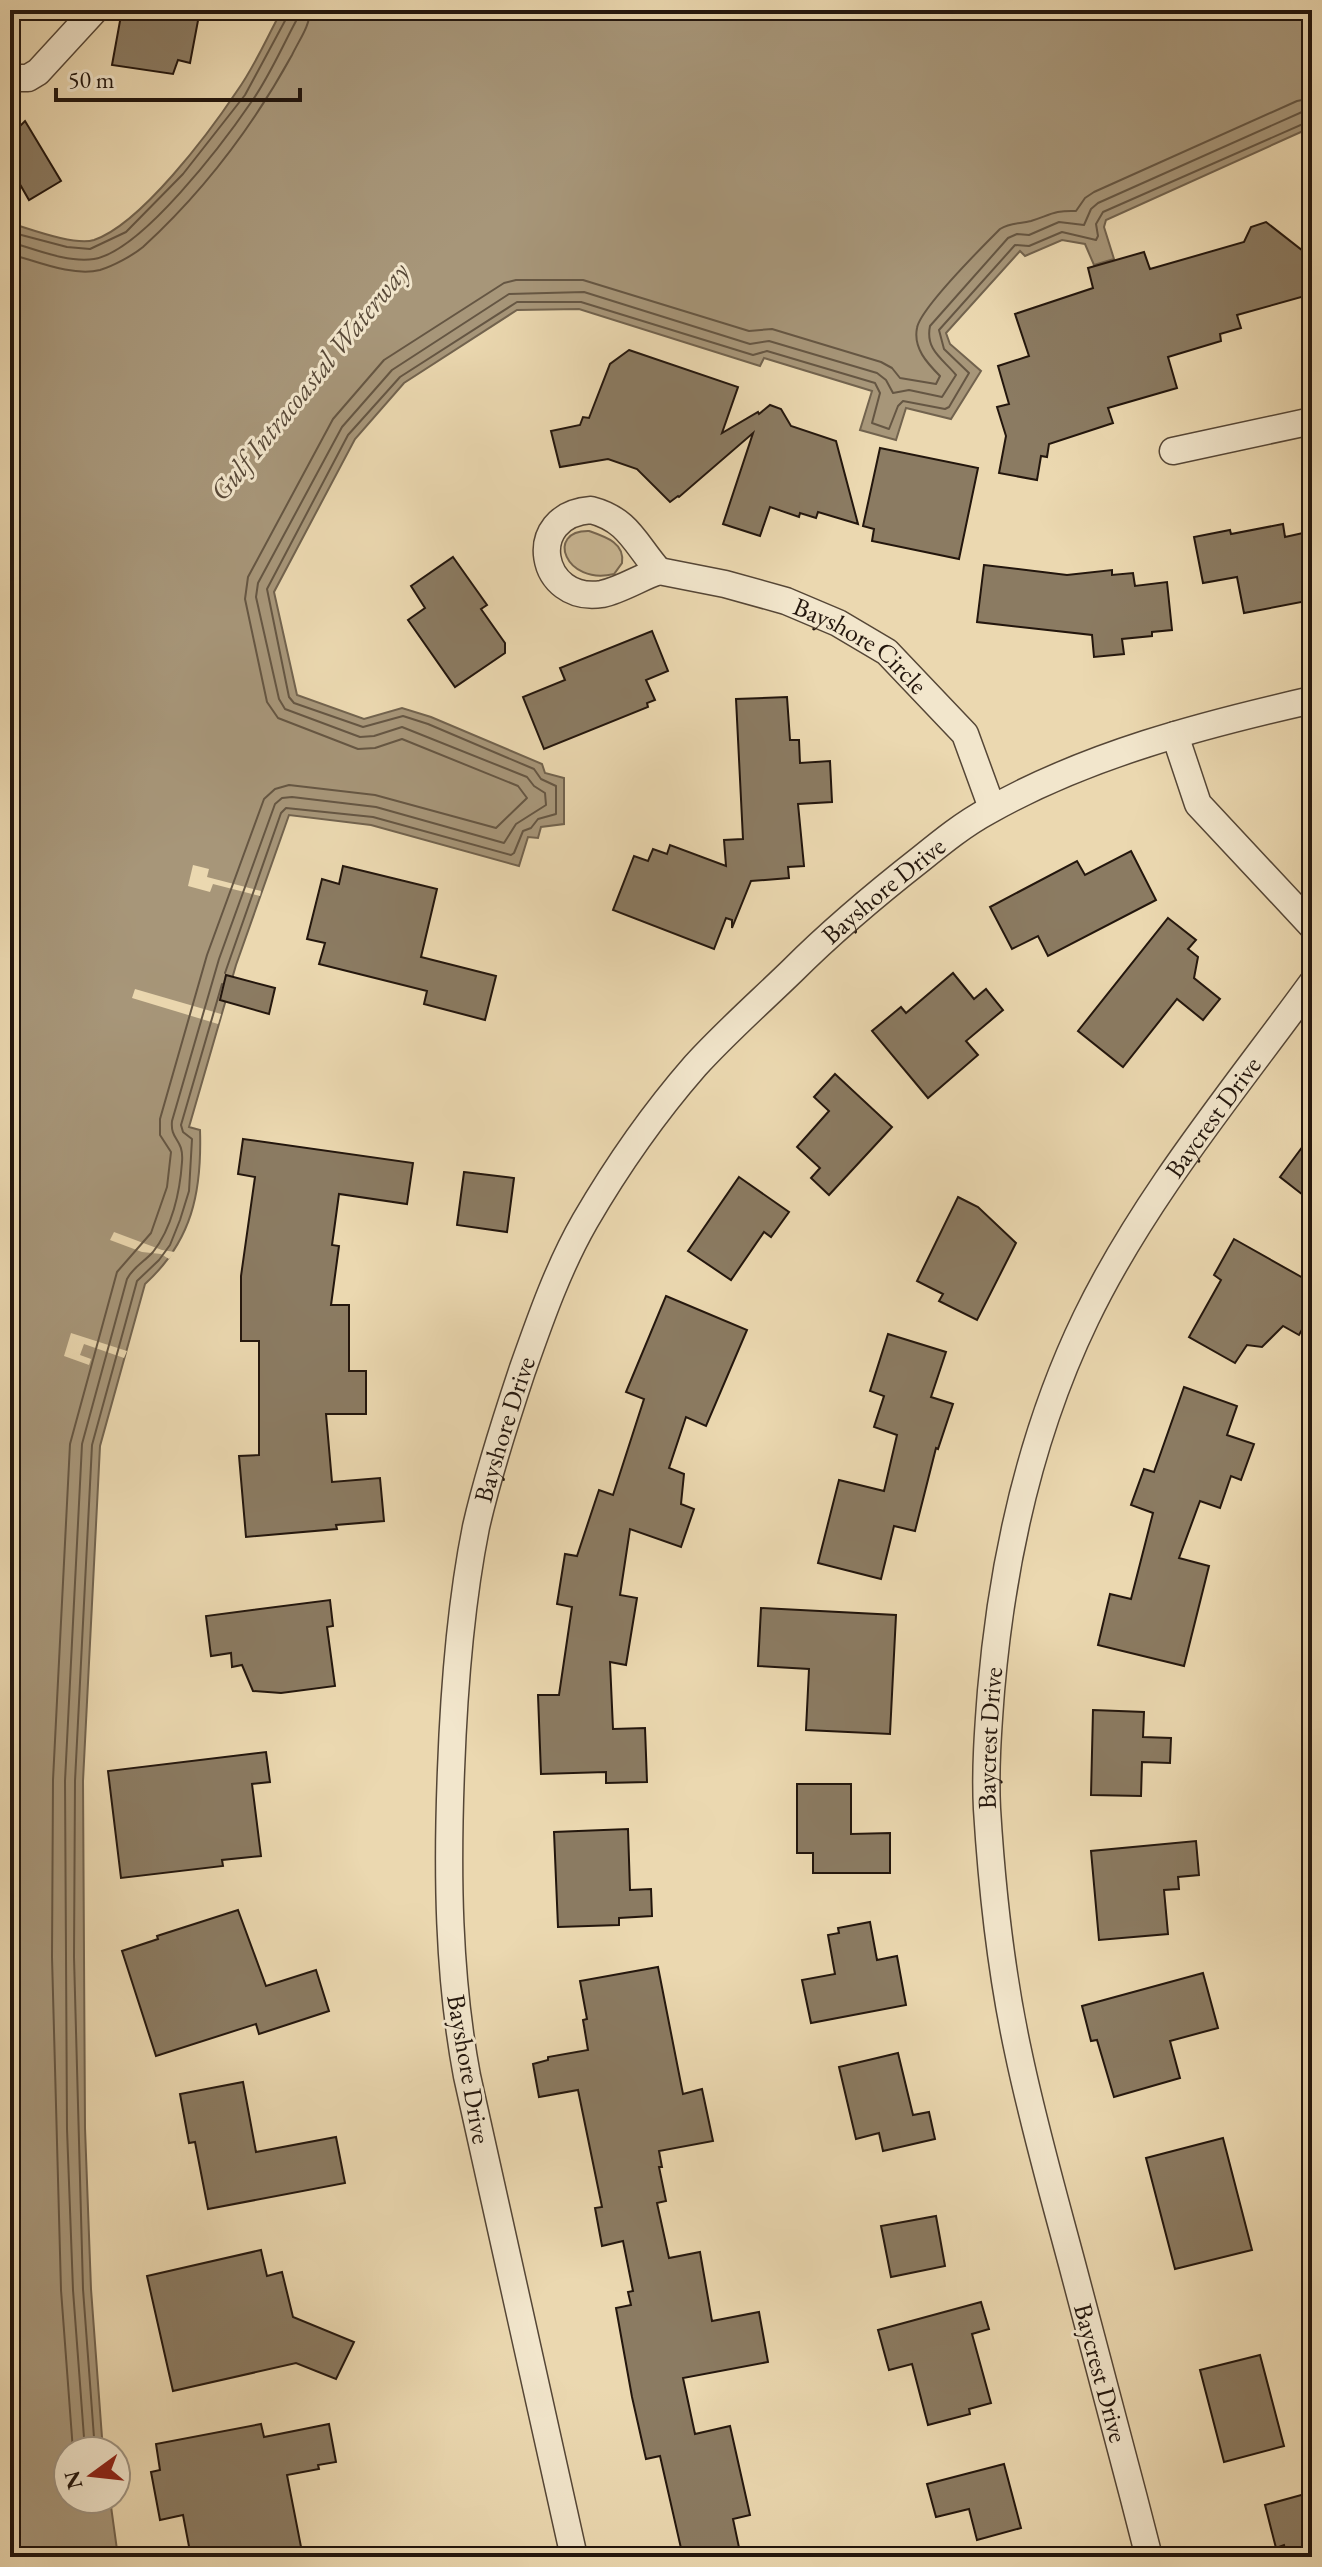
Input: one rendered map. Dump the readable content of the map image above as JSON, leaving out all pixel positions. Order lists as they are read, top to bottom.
{
  "streets": {
    "street": ["Bayshore Circle", "Bayshore Drive", "Baycrest Drive"]
  },
  "crossings": [
    ["Bayshore Circle", "Bayshore Drive"]
  ],
  "water": ["Gulf Intracoastal Waterway"],
  "scale_bar": "50 m",
  "north": "left"
}
